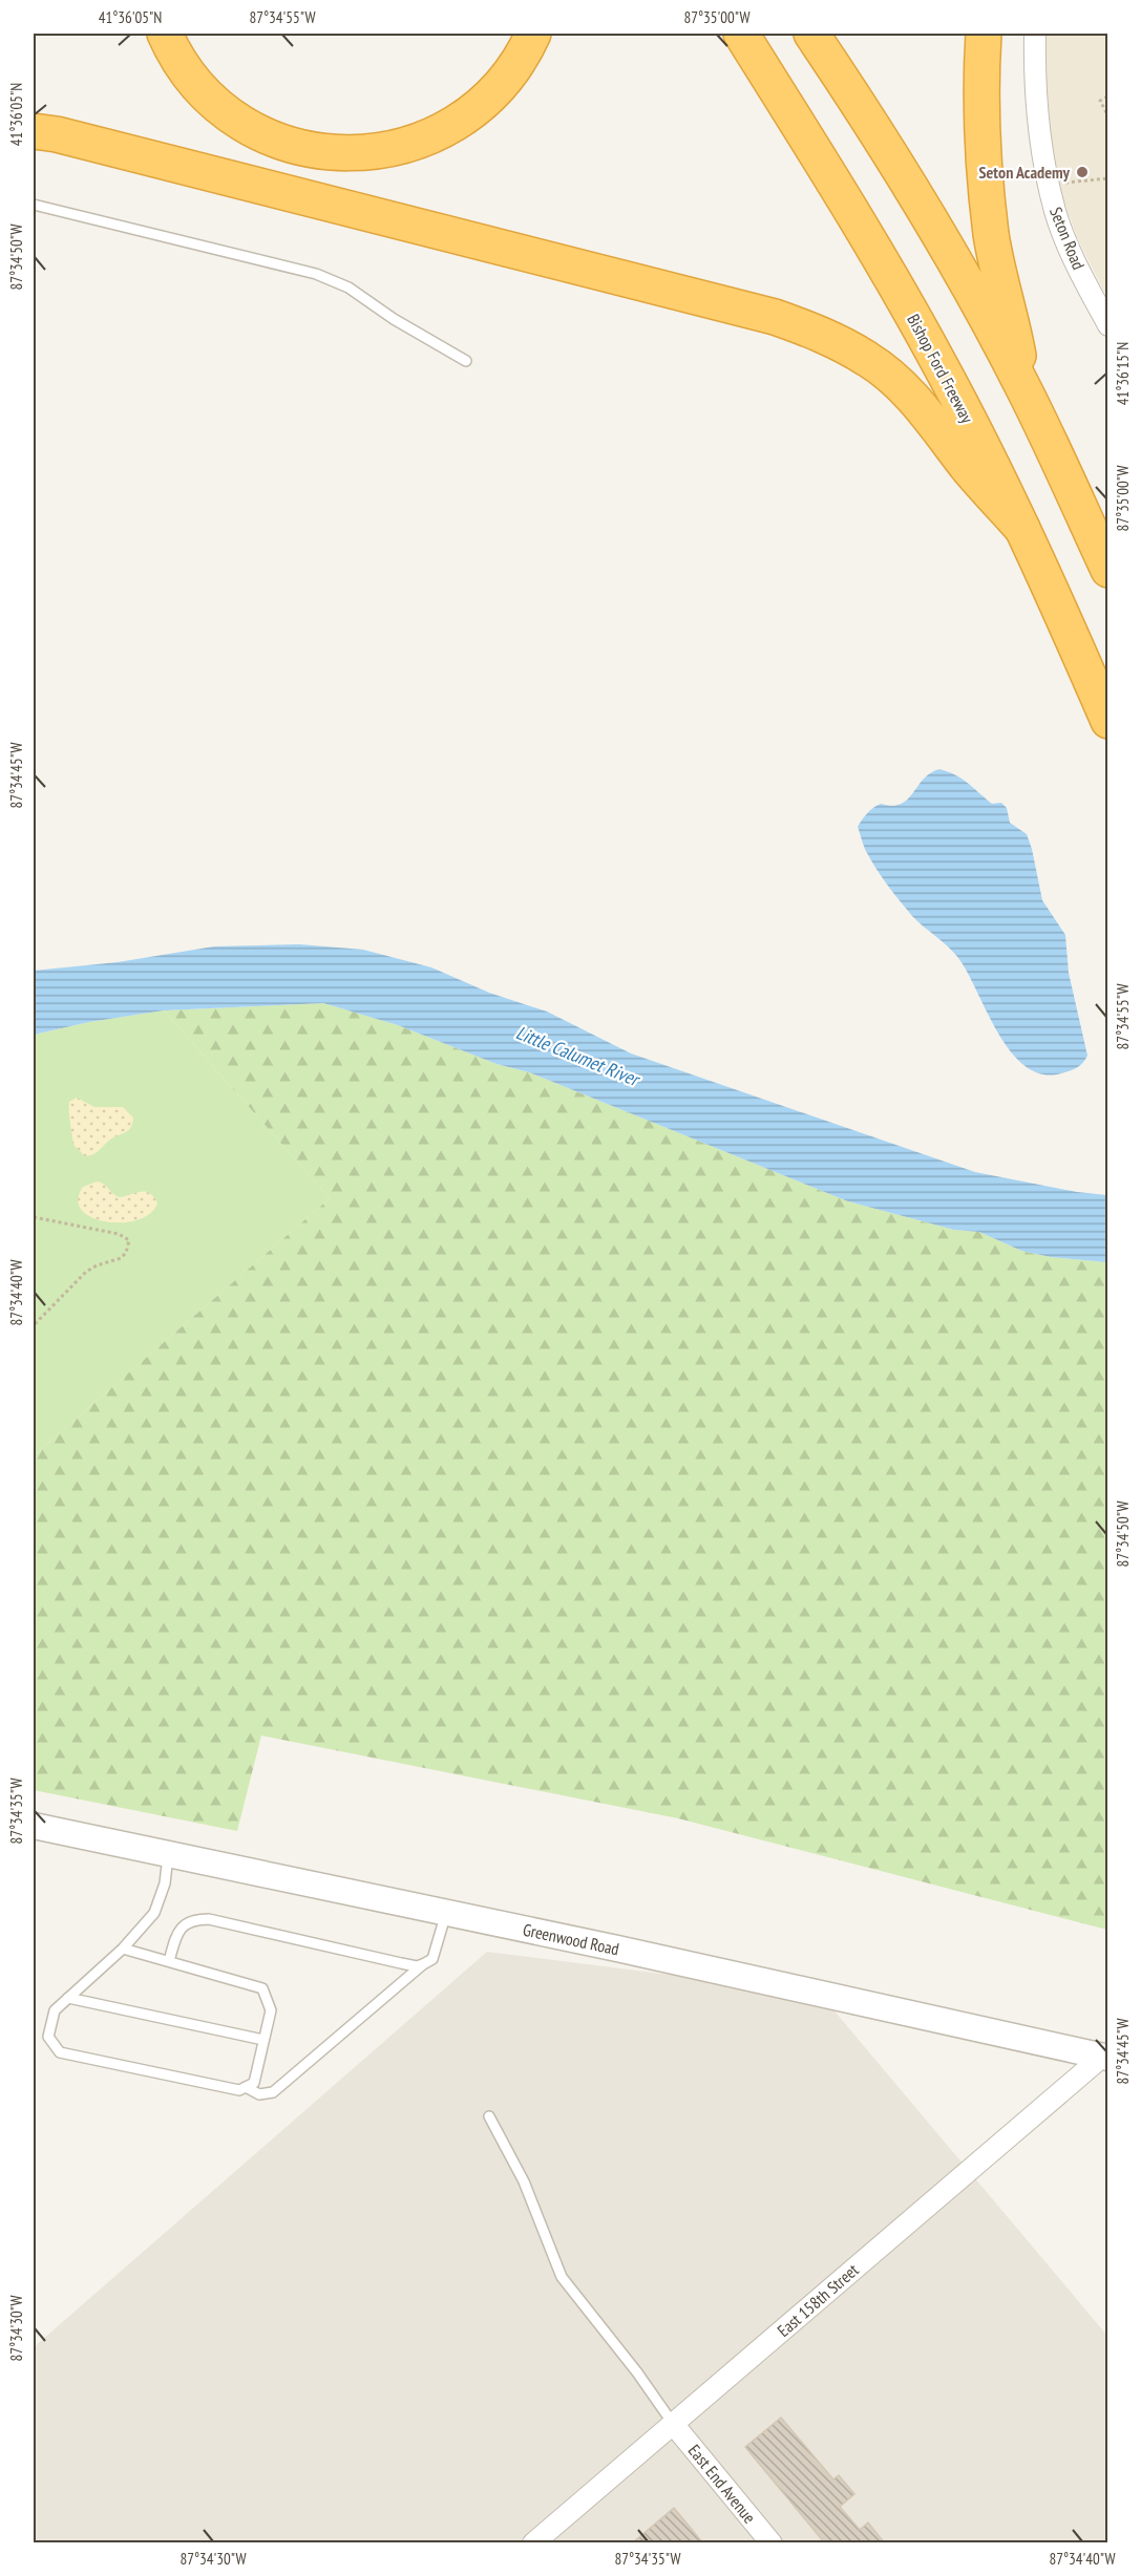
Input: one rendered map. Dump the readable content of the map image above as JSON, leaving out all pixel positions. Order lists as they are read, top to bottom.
{
  "streets": {
    "highway": ["Bishop Ford Freeway"],
    "street": [
      "Seton Road",
      "Greenwood Road",
      "East 158th Street",
      "East End Avenue"
    ]
  },
  "crossings": [
    ["Greenwood Road", "East 158th Street"],
    ["East 158th Street", "East End Avenue"]
  ],
  "water": ["Little Calumet River"],
  "places": ["Seton Academy"],
  "coordinates": [
    "41°36'05\"N",
    "87°34'55\"W",
    "87°35'00\"W",
    "87°34'50\"W",
    "41°36'15\"N",
    "87°34'45\"W",
    "87°34'40\"W",
    "87°34'35\"W",
    "87°34'30\"W"
  ]
}
